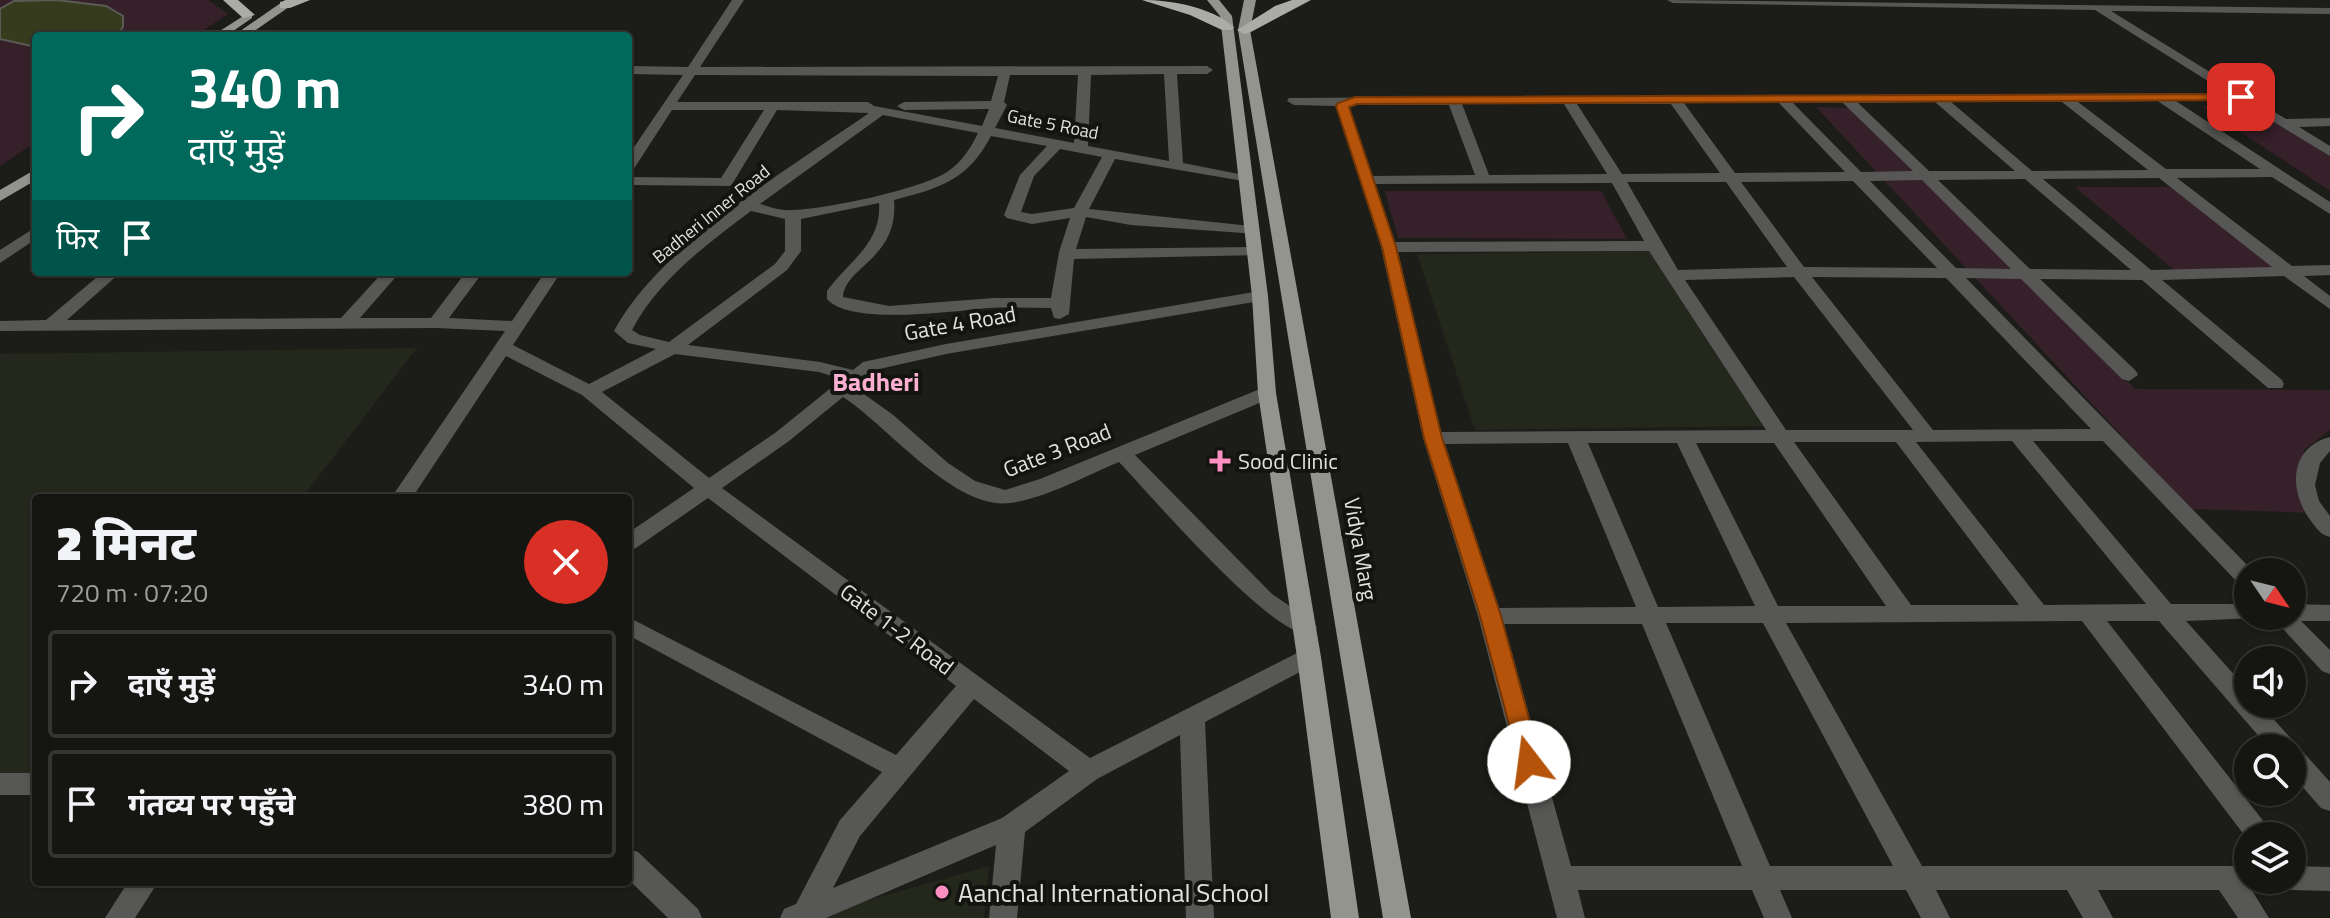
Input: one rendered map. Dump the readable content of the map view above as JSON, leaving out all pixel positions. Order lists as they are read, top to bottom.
{
  "streets": {
    "main road": ["Vidya Marg"],
    "street": [
      "Gate 5 Road",
      "Badheri Inner Road",
      "Gate 4 Road",
      "Gate 3 Road",
      "Gate 1-2 Road"
    ]
  },
  "crossings": [
    ["Gate 5 Road", "Badheri Inner Road"],
    ["Gate 5 Road", "Vidya Marg"],
    ["Badheri Inner Road", "Gate 3 Road"],
    ["Gate 4 Road", "Gate 3 Road"],
    ["Gate 4 Road", "Vidya Marg"],
    ["Gate 4 Road", "Gate 1-2 Road"],
    ["Gate 3 Road", "Vidya Marg"]
  ],
  "districts": ["Badheri"],
  "places": {
    "health": ["Sood Clinic"],
    "other": ["Aanchal International School"]
  },
  "north": "bottom right",
  "page": {
    "turn": ["340 m", "दाएँ मुड़ें"],
    "then": "फिर",
    "heading": ["2 मिनट", "720 m · 07:20"],
    "list": [
      {
        "name": "दाएँ मुड़ें",
        "value": "340 m"
      },
      {
        "name": "गंतव्य पर पहुँचे",
        "value": "380 m"
      }
    ]
  }
}
